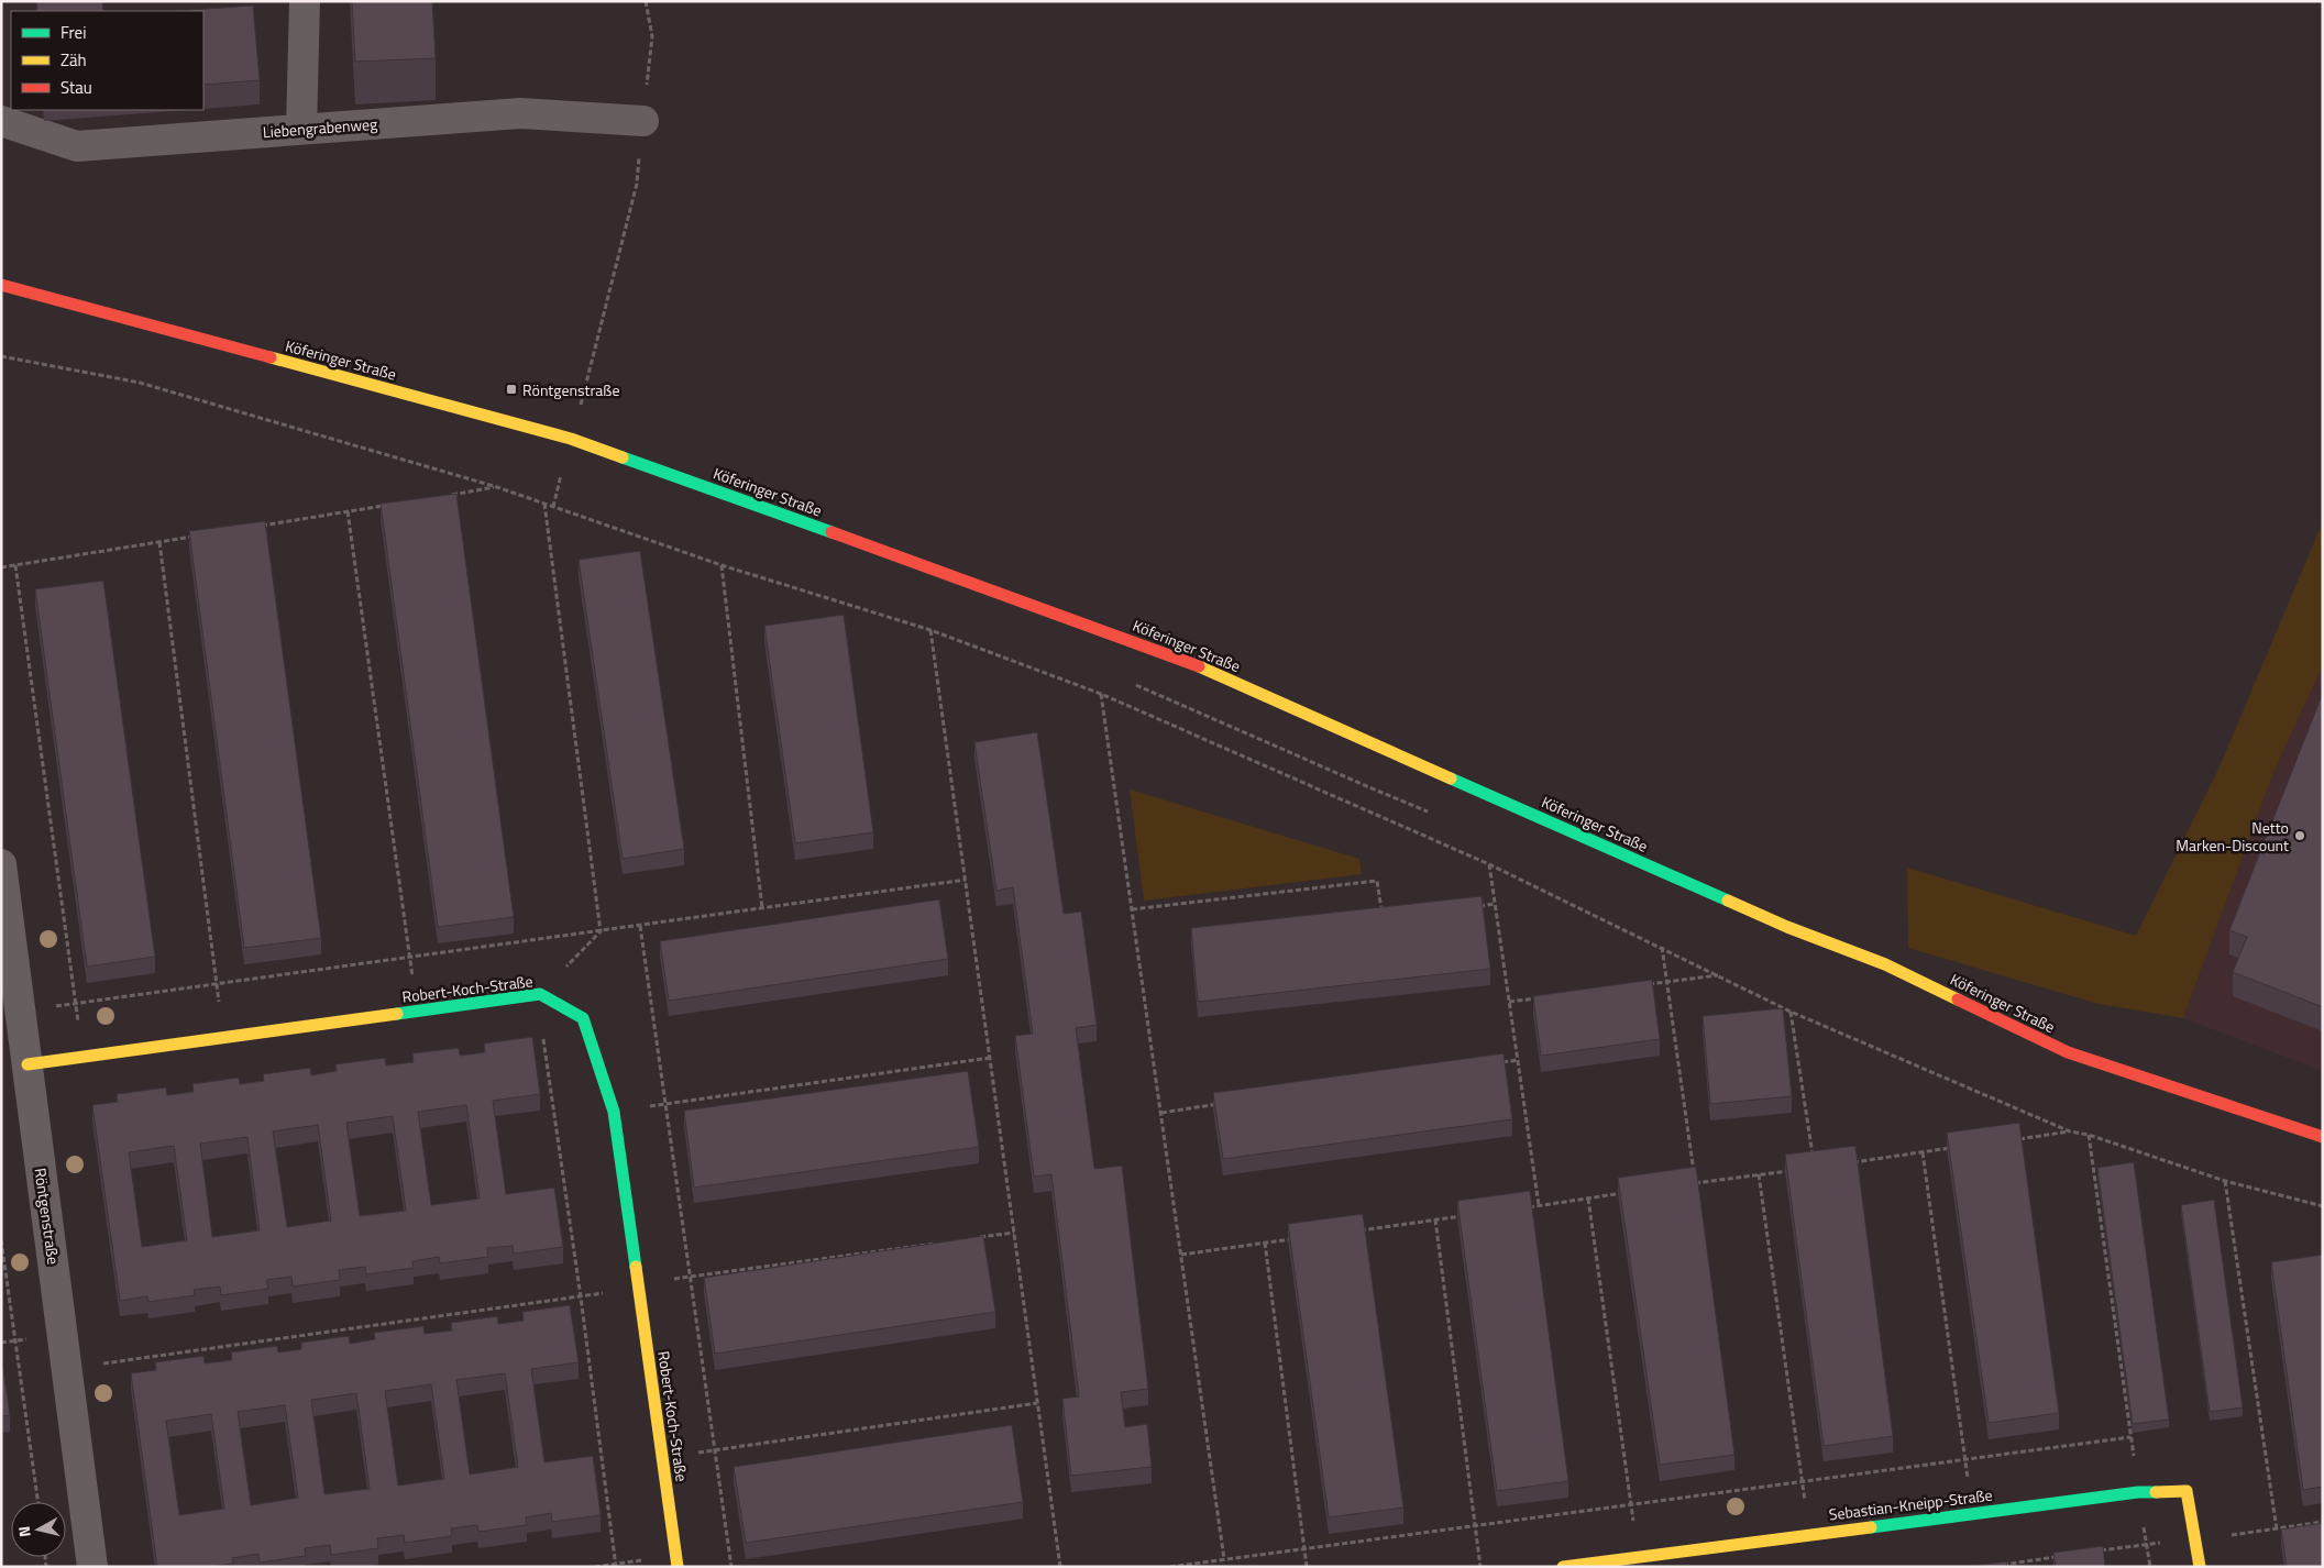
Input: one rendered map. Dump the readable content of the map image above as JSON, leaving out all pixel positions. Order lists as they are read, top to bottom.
{
  "streets": {
    "street": [
      "Liebengrabenweg",
      "Köferinger Straße",
      "Robert-Koch-Straße",
      "Röntgenstraße",
      "Sebastian-Kneipp-Straße"
    ]
  },
  "crossings": [
    ["Robert-Koch-Straße", "Röntgenstraße"]
  ],
  "places": {
    "transit": ["Röntgenstraße"],
    "other": ["Netto Marken-Discount"]
  },
  "legend": ["Frei", "Zäh", "Stau"],
  "north": "left"
}
